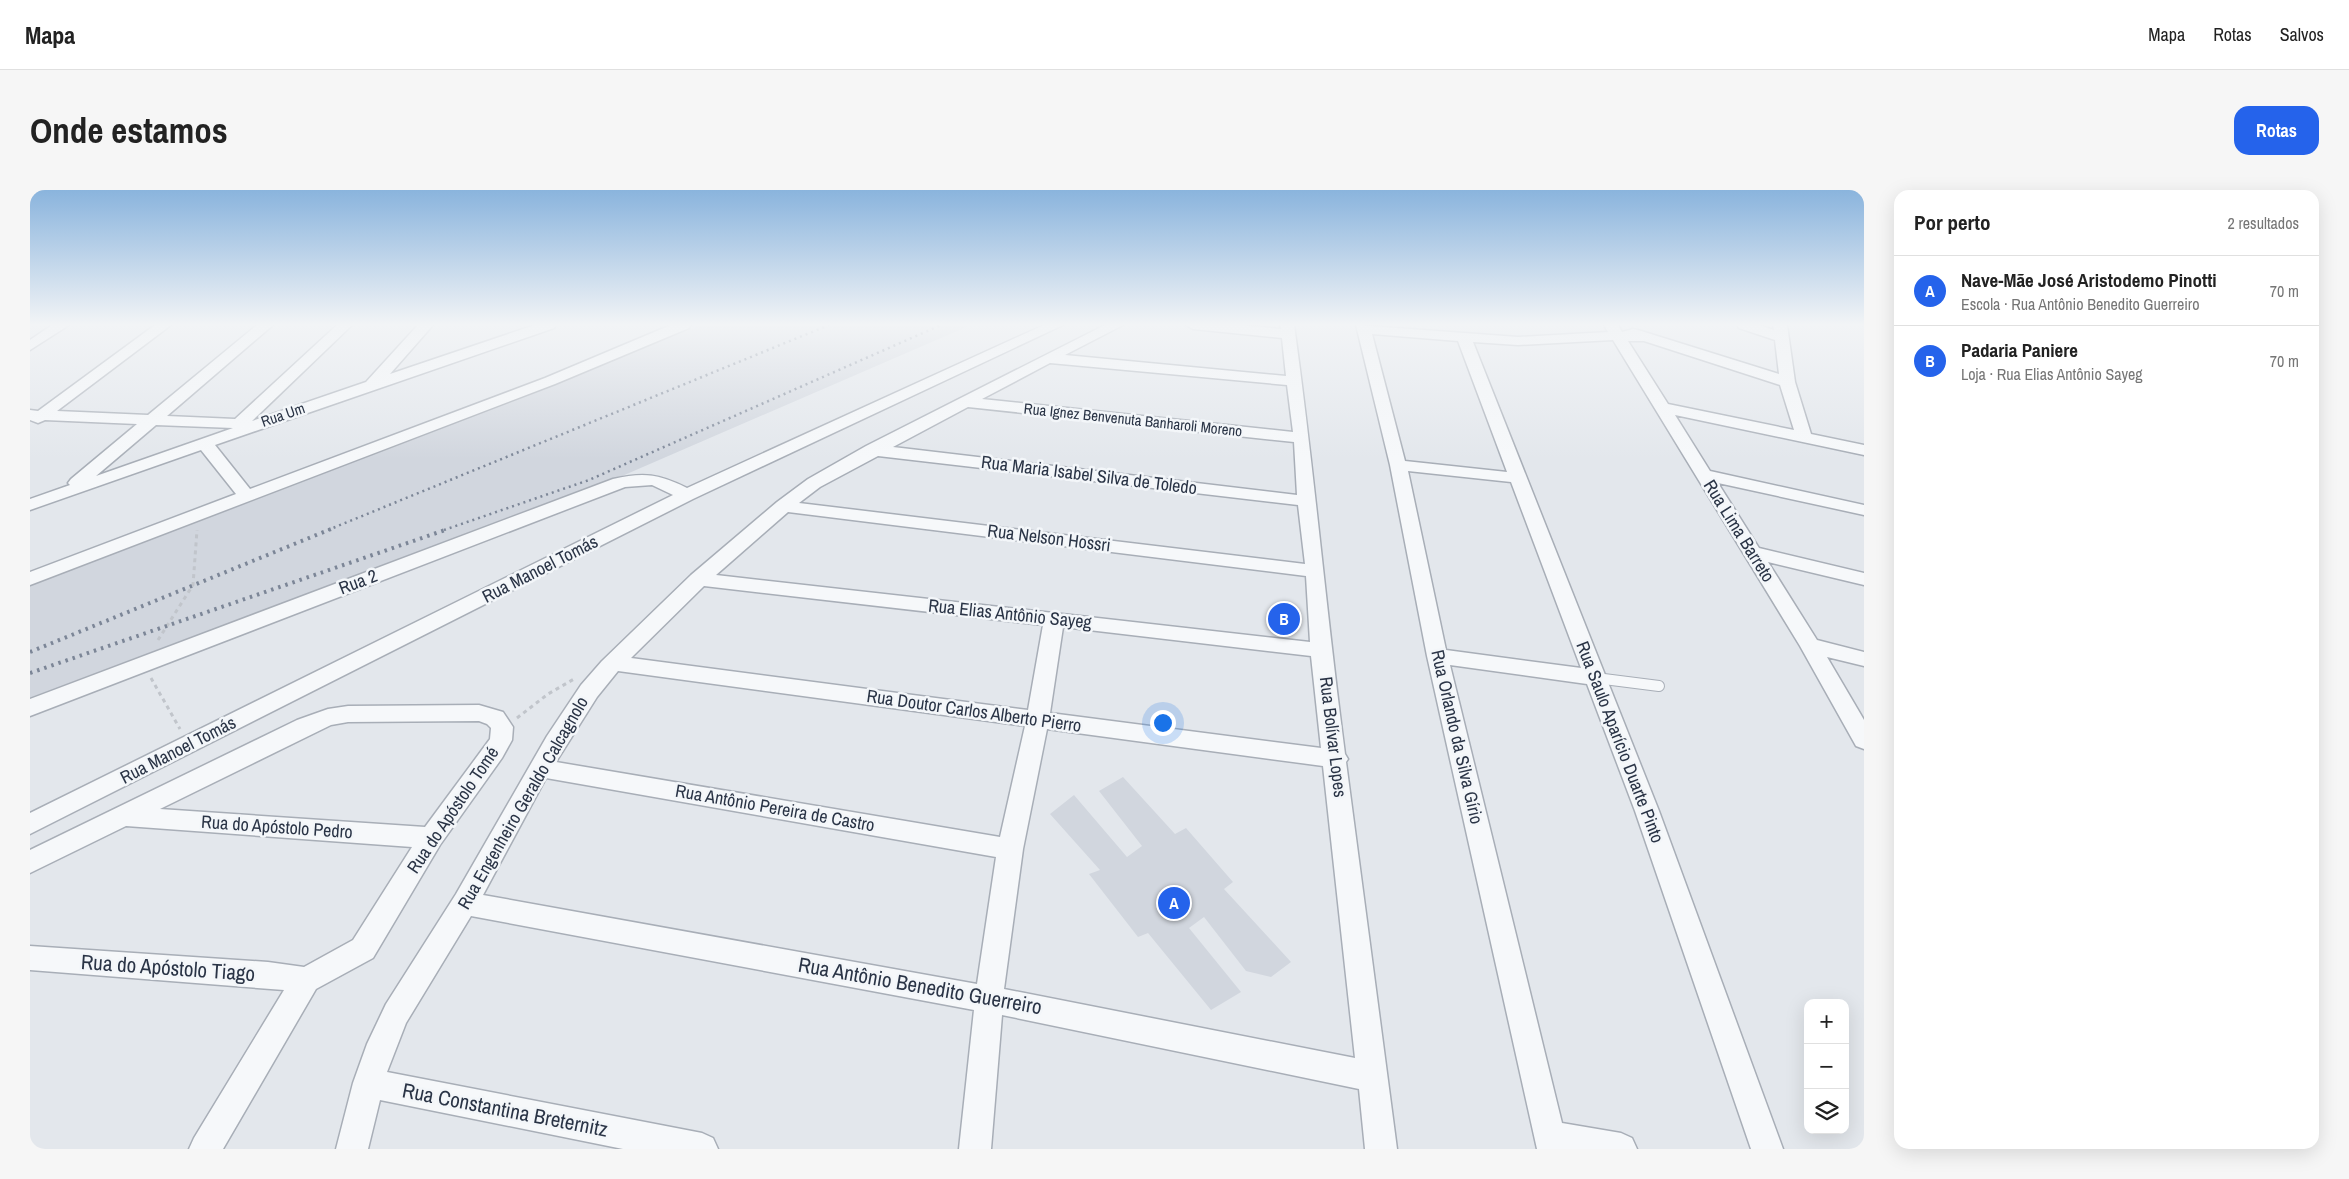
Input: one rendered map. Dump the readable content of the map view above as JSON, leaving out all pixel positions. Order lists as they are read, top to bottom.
{
  "streets": {
    "street": [
      "Rua Um",
      "Rua Ignez Benvenuta Banharoli Moreno",
      "Rua Maria Isabel Silva de Toledo",
      "Rua Lima Barreto",
      "Rua Nelson Hossri",
      "Rua Manoel Tomás",
      "Rua 2",
      "Rua Elias Antônio Sayeg",
      "Rua Doutor Carlos Alberto Pierro",
      "Rua Bolívar Lopes",
      "Rua Orlando da Silva Gírio",
      "Rua Saulo Aparício Duarte Pinto",
      "Rua Engenheiro Geraldo Calcagnolo",
      "Rua Antônio Pereira de Castro",
      "Rua do Apóstolo Tomé",
      "Rua do Apóstolo Pedro",
      "Rua do Apóstolo Tiago",
      "Rua Antônio Benedito Guerreiro",
      "Rua Constantina Breternitz"
    ]
  },
  "crossings": [
    ["Rua Ignez Benvenuta Banharoli Moreno", "Rua Bolívar Lopes"],
    ["Rua Ignez Benvenuta Banharoli Moreno", "Rua Engenheiro Geraldo Calcagnolo"],
    ["Rua Maria Isabel Silva de Toledo", "Rua Bolívar Lopes"],
    ["Rua Maria Isabel Silva de Toledo", "Rua Engenheiro Geraldo Calcagnolo"],
    ["Rua Nelson Hossri", "Rua Bolívar Lopes"],
    ["Rua Nelson Hossri", "Rua Engenheiro Geraldo Calcagnolo"],
    ["Rua Manoel Tomás", "Rua 2"],
    ["Rua Elias Antônio Sayeg", "Rua Bolívar Lopes"],
    ["Rua Elias Antônio Sayeg", "Rua Engenheiro Geraldo Calcagnolo"],
    ["Rua Doutor Carlos Alberto Pierro", "Rua Bolívar Lopes"],
    ["Rua Doutor Carlos Alberto Pierro", "Rua Engenheiro Geraldo Calcagnolo"],
    ["Rua Bolívar Lopes", "Rua Antônio Benedito Guerreiro"],
    ["Rua Engenheiro Geraldo Calcagnolo", "Rua Antônio Pereira de Castro"],
    ["Rua Engenheiro Geraldo Calcagnolo", "Rua Antônio Benedito Guerreiro"],
    ["Rua Engenheiro Geraldo Calcagnolo", "Rua Constantina Breternitz"],
    ["Rua do Apóstolo Tomé", "Rua do Apóstolo Pedro"],
    ["Rua do Apóstolo Tomé", "Rua do Apóstolo Tiago"]
  ],
  "page": {
    "header": "Mapa",
    "nav": ["Mapa", "Rotas", "Salvos"],
    "buttons": "Rotas",
    "title": "Onde estamos",
    "heading": ["Por perto", "2 resultados"],
    "list": [
      {
        "mark": "A",
        "name": "Nave-Mãe José Aristodemo Pinotti",
        "note": "Escola · Rua Antônio Benedito Guerreiro",
        "value": "70 m"
      },
      {
        "mark": "B",
        "name": "Padaria Paniere",
        "note": "Loja · Rua Elias Antônio Sayeg",
        "value": "70 m"
      }
    ],
    "pins": ["B", "A"],
    "map_buttons": ["+", "−"]
  }
}
